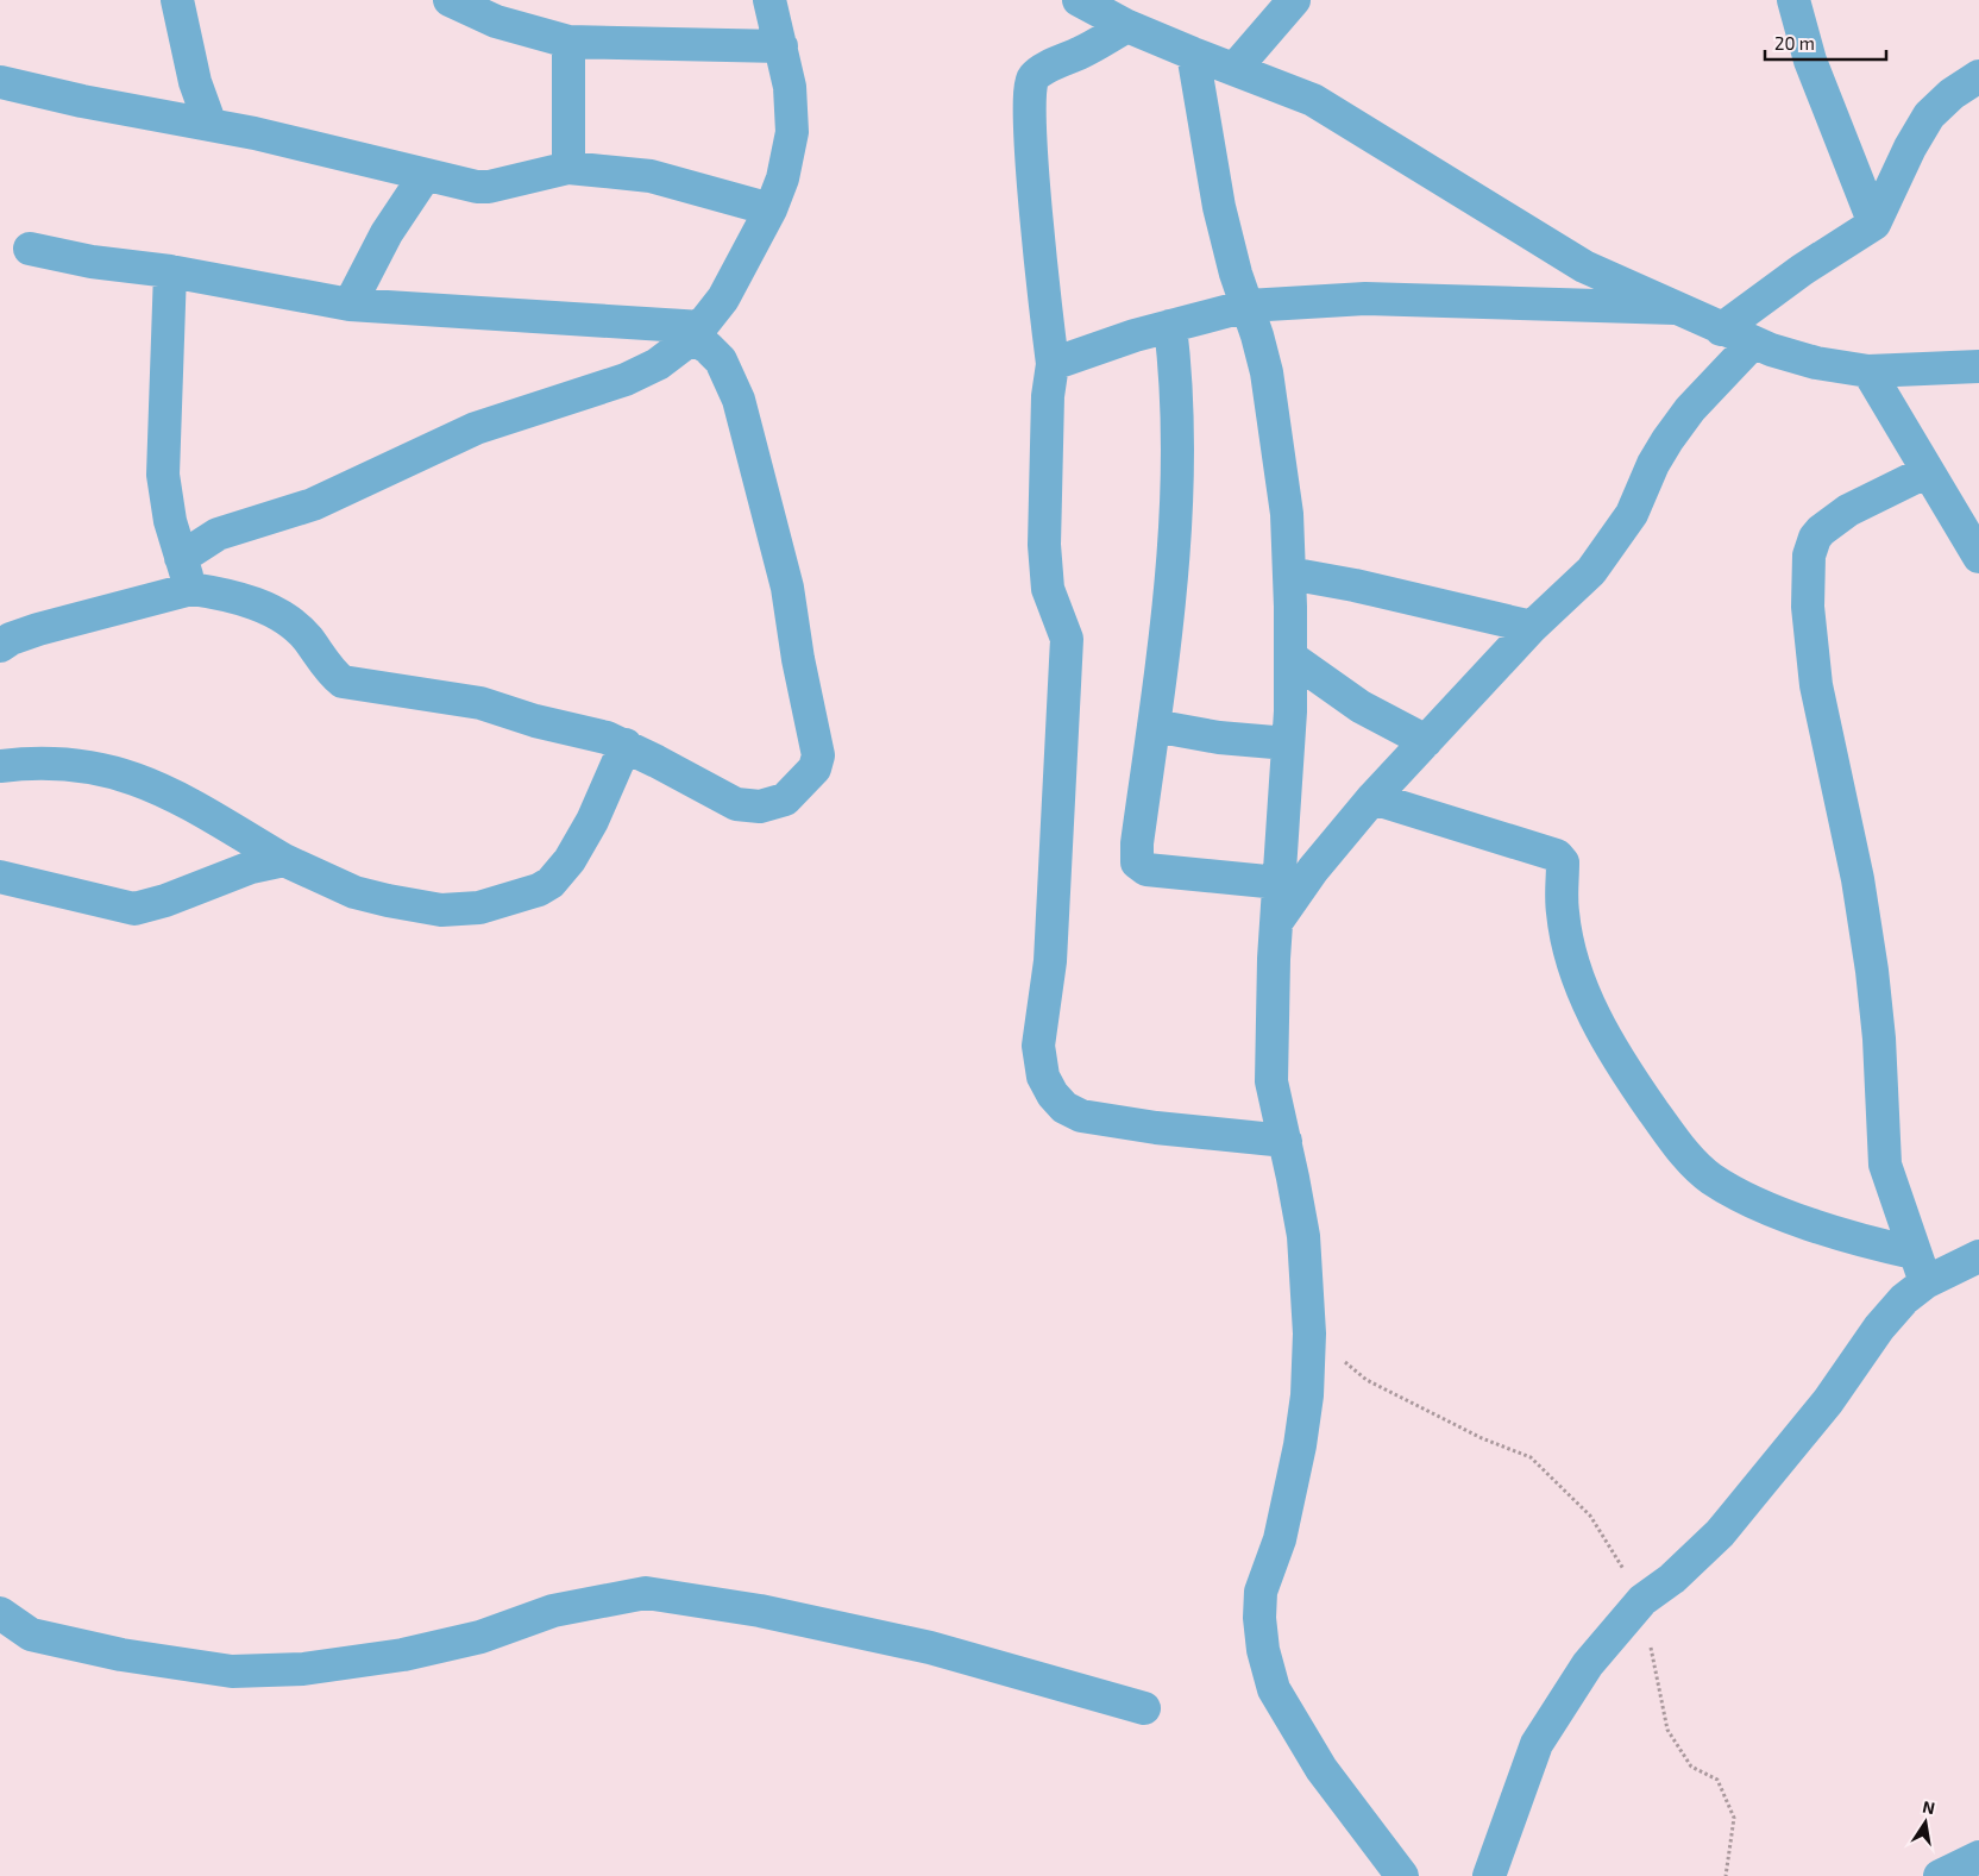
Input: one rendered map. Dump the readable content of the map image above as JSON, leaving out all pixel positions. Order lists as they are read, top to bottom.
{
  "scale_bar": "20 m",
  "north": "top"
}
